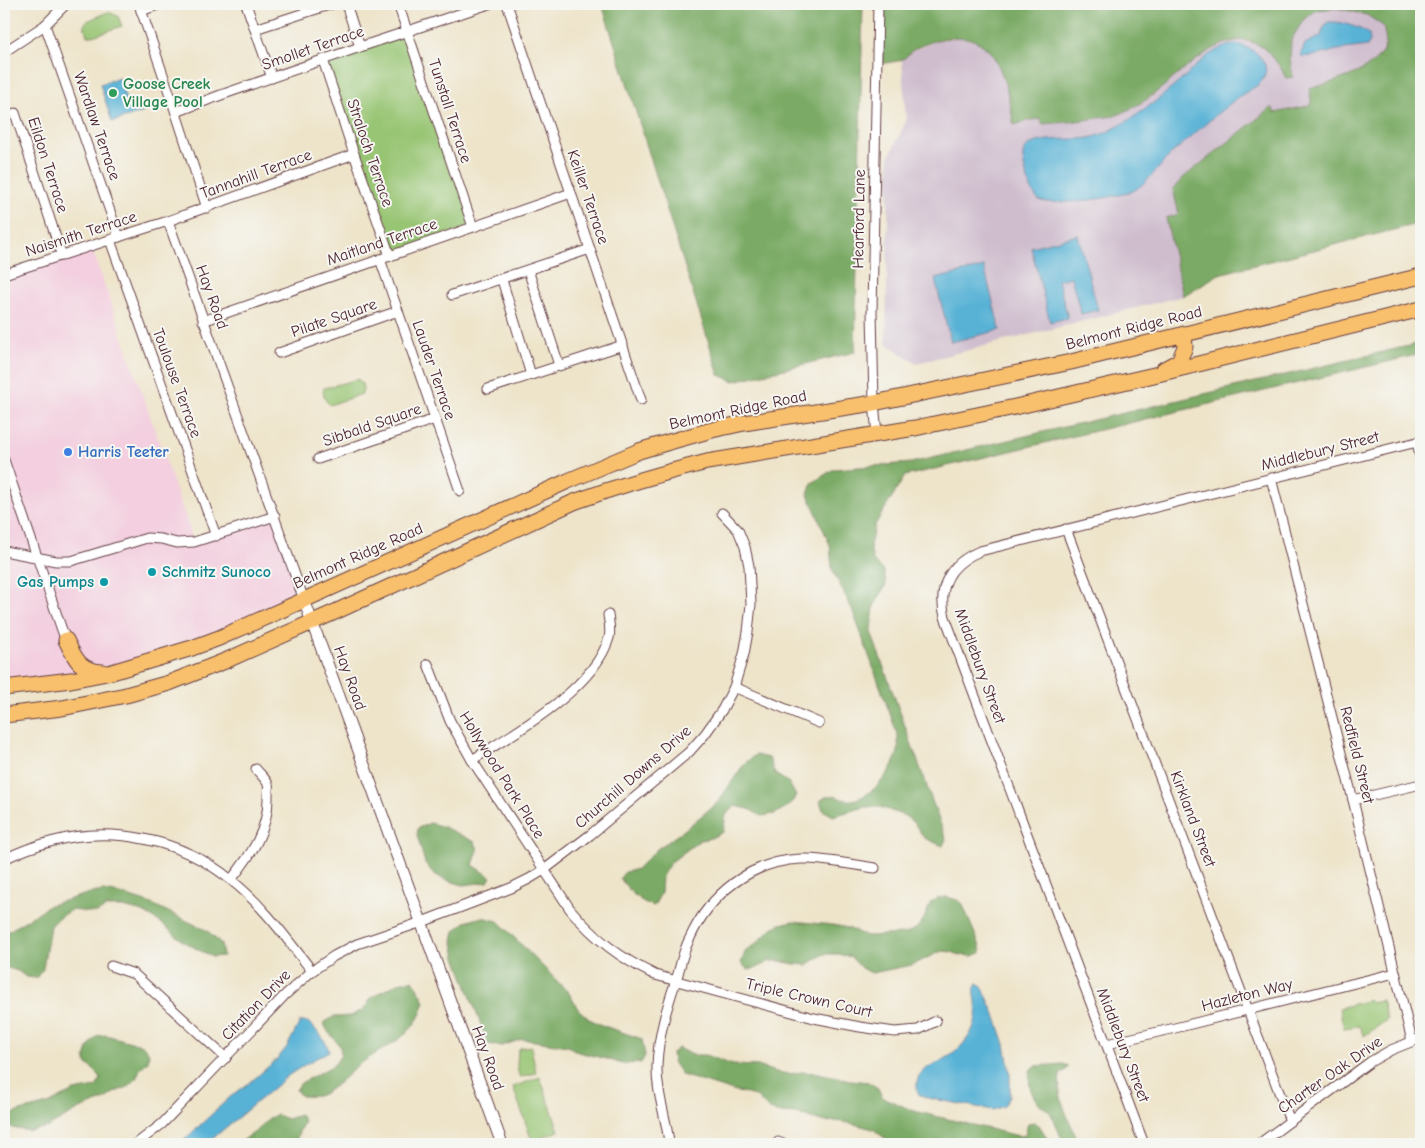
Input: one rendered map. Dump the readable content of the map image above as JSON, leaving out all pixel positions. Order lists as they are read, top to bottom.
{
  "streets": {
    "main road": ["Belmont Ridge Road"],
    "street": [
      "Smollet Terrace",
      "Tunstall Terrace",
      "Wardlaw Terrace",
      "Straloch Terrace",
      "Eildon Terrace",
      "Tannahill Terrace",
      "Keiller Terrace",
      "Hearford Lane",
      "Naismith Terrace",
      "Maitland Terrace",
      "Hay Road",
      "Pilate Square",
      "Lauder Terrace",
      "Toulouse Terrace",
      "Sibbald Square",
      "Middlebury Street",
      "Redfield Street",
      "Hollywood Park Place",
      "Churchill Downs Drive",
      "Kirkland Street",
      "Hazleton Way",
      "Triple Crown Court",
      "Citation Drive",
      "Charter Oak Drive"
    ]
  },
  "crossings": [
    ["Smollet Terrace", "Tunstall Terrace"],
    ["Smollet Terrace", "Straloch Terrace"],
    ["Tunstall Terrace", "Maitland Terrace"],
    ["Wardlaw Terrace", "Naismith Terrace"],
    ["Wardlaw Terrace", "Toulouse Terrace"],
    ["Straloch Terrace", "Tannahill Terrace"],
    ["Straloch Terrace", "Maitland Terrace"],
    ["Eildon Terrace", "Naismith Terrace"],
    ["Tannahill Terrace", "Naismith Terrace"],
    ["Tannahill Terrace", "Hay Road"],
    ["Keiller Terrace", "Maitland Terrace"],
    ["Hearford Lane", "Belmont Ridge Road"],
    ["Naismith Terrace", "Hay Road"],
    ["Naismith Terrace", "Toulouse Terrace"],
    ["Maitland Terrace", "Hay Road"],
    ["Maitland Terrace", "Lauder Terrace"],
    ["Hay Road", "Belmont Ridge Road"],
    ["Hay Road", "Churchill Downs Drive"],
    ["Hay Road", "Citation Drive"],
    ["Pilate Square", "Lauder Terrace"],
    ["Lauder Terrace", "Sibbald Square"],
    ["Middlebury Street", "Redfield Street"],
    ["Middlebury Street", "Kirkland Street"],
    ["Middlebury Street", "Hazleton Way"],
    ["Redfield Street", "Hazleton Way"],
    ["Redfield Street", "Charter Oak Drive"],
    ["Hollywood Park Place", "Churchill Downs Drive"],
    ["Hollywood Park Place", "Triple Crown Court"],
    ["Churchill Downs Drive", "Citation Drive"],
    ["Kirkland Street", "Hazleton Way"],
    ["Kirkland Street", "Charter Oak Drive"]
  ],
  "places": [
    "Goose Creek Village Pool",
    "Harris Teeter",
    "Schmitz Sunoco",
    "Gas Pumps"
  ]
}
